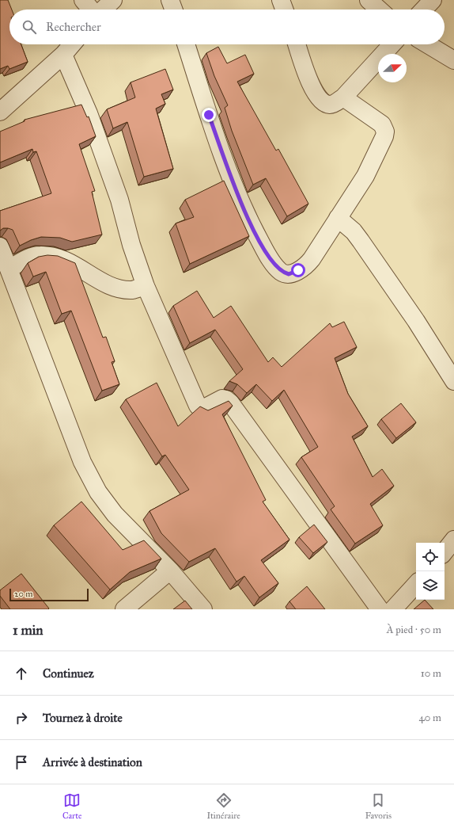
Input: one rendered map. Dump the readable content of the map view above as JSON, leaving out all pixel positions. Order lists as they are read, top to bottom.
{
  "scale_bar": "20 m",
  "north": "right",
  "page": {
    "search": "Rechercher",
    "scale": "20 m",
    "heading": ["1 min", "À pied · 50 m"],
    "list": [
      ["Continuez", "10 m"],
      ["Tournez à droite", "40 m"],
      "Arrivée à destination"
    ],
    "nav": ["Carte", "Itinéraire", "Favoris"]
  }
}
